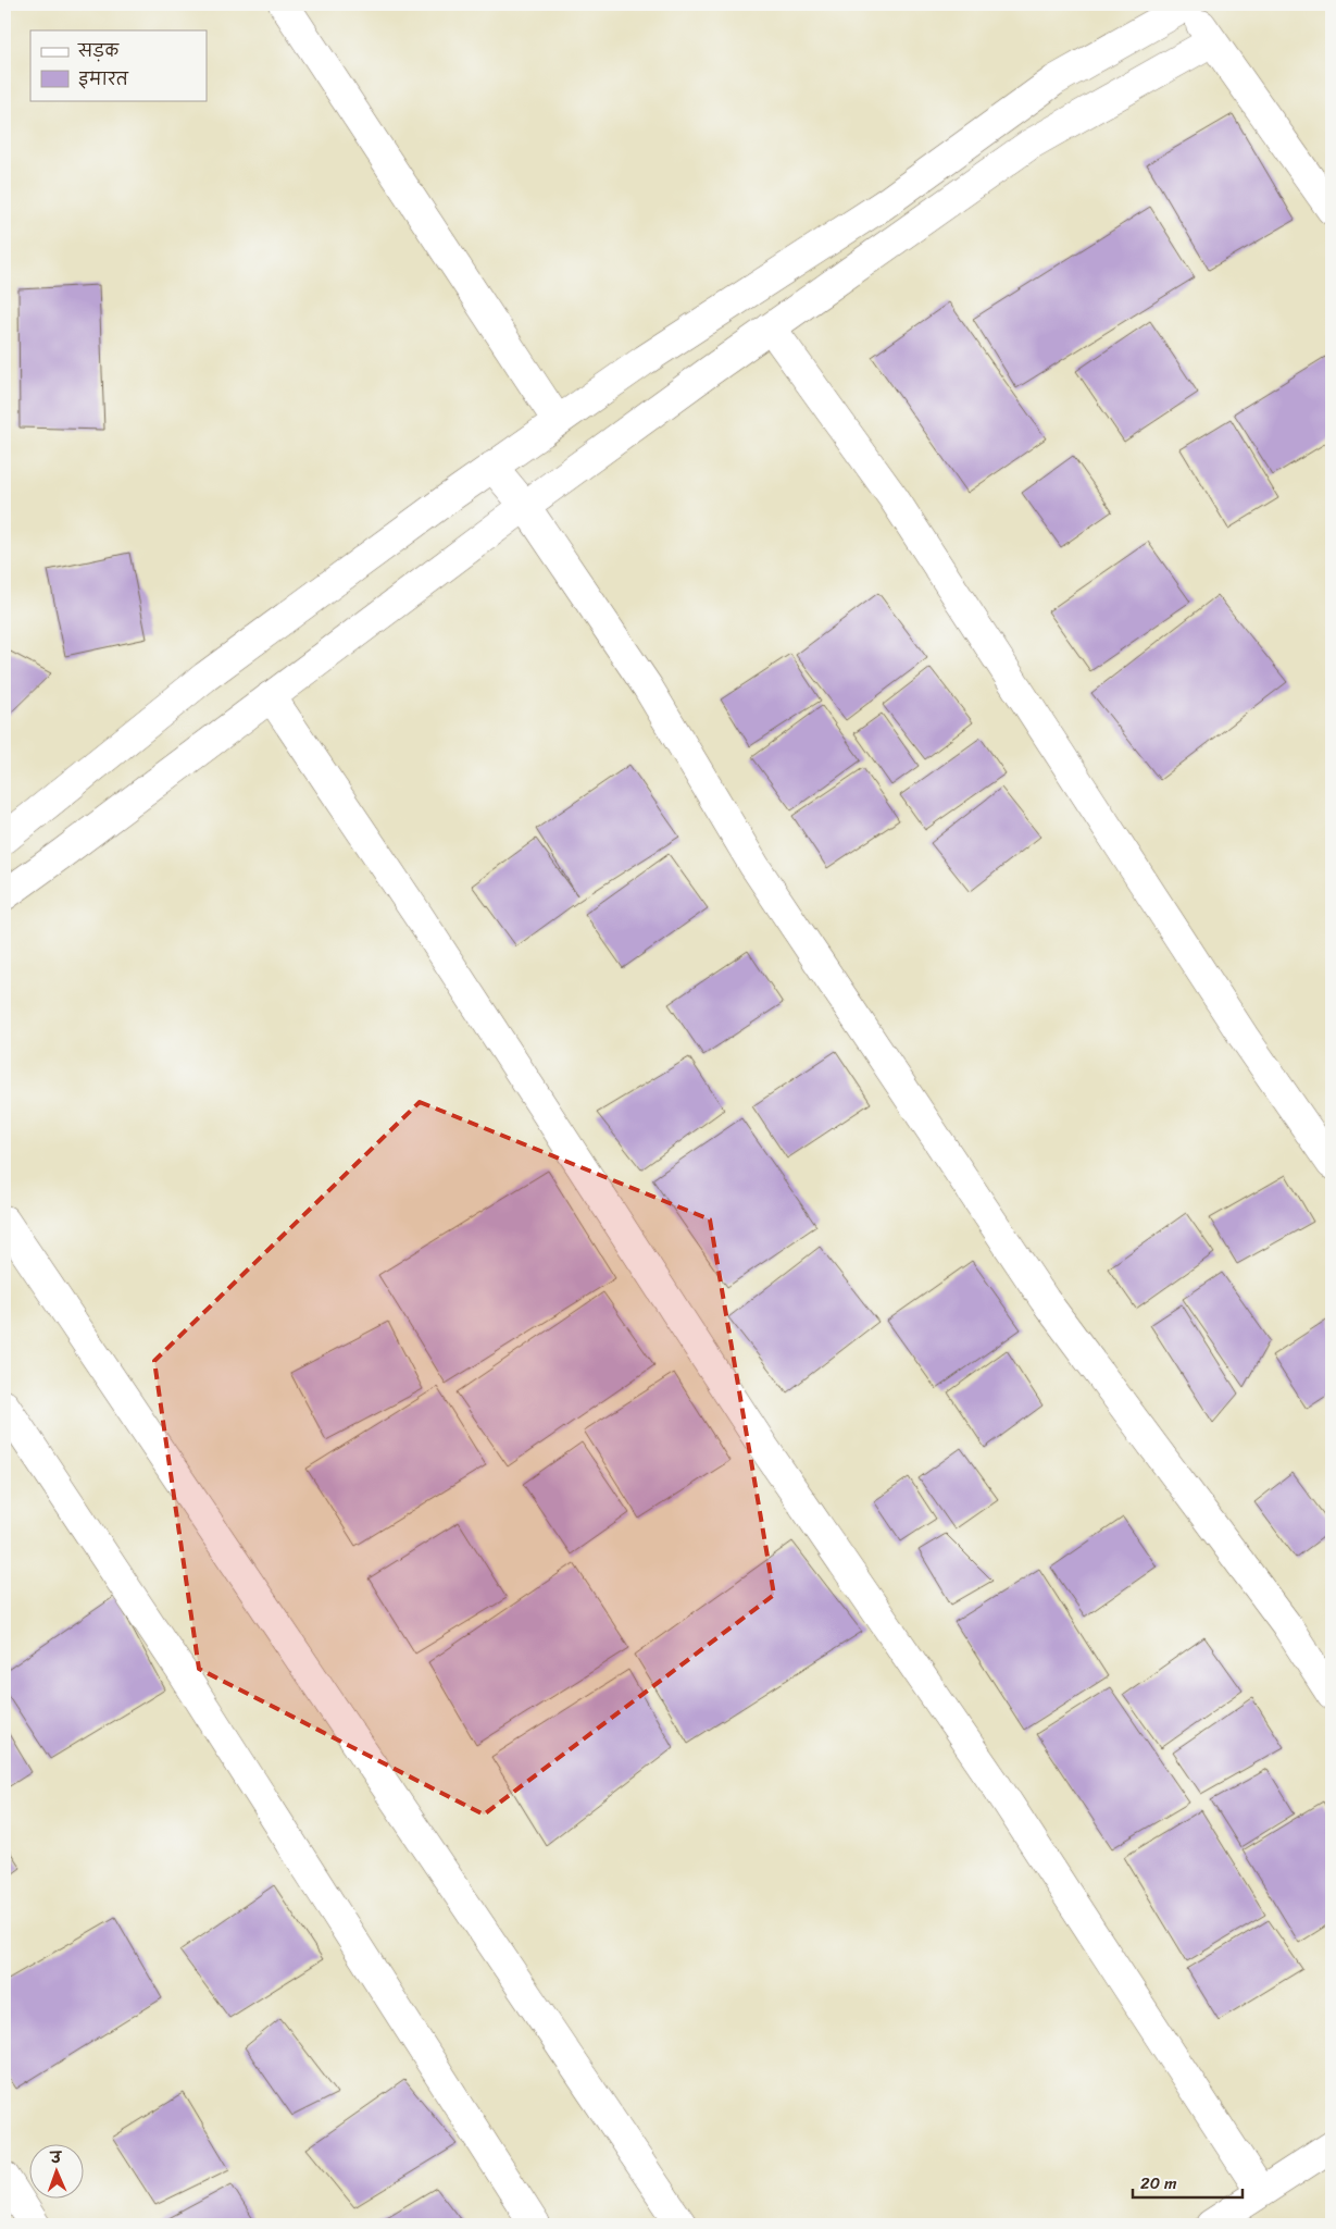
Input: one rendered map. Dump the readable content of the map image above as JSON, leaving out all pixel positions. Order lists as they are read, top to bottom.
{
  "legend": ["सड़क", "इमारत"],
  "scale_bar": "20 m",
  "north": "top"
}
